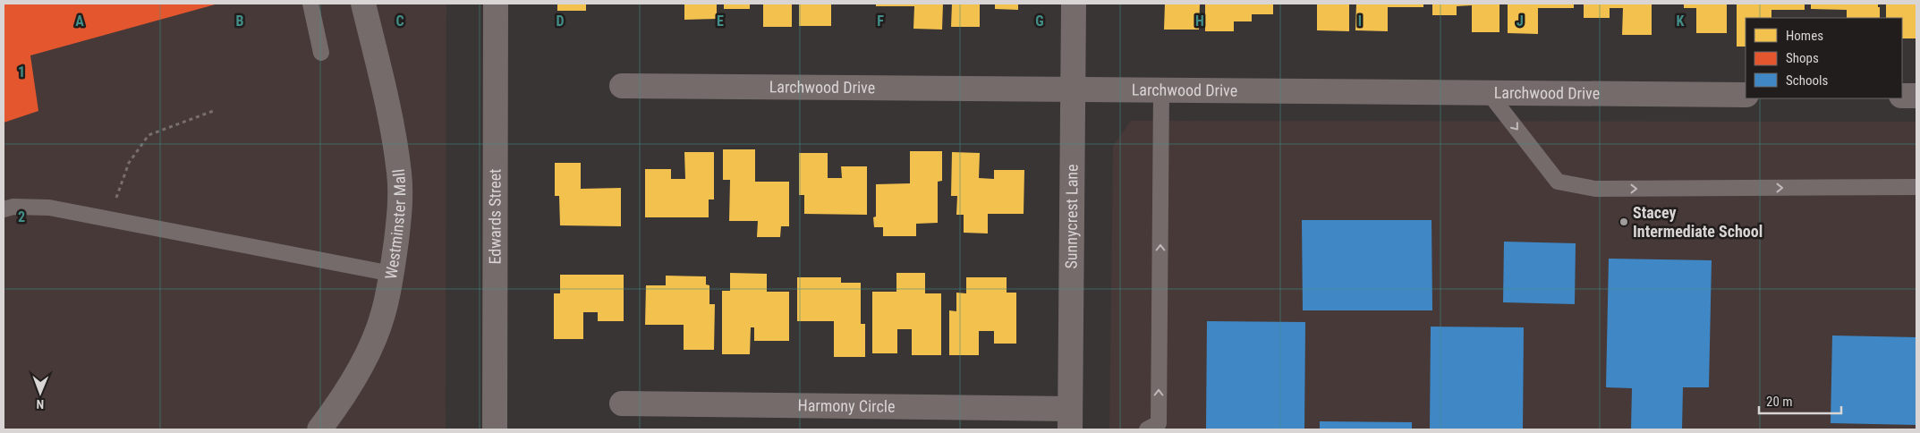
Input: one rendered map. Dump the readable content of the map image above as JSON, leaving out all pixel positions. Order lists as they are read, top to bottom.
{
  "streets": {
    "street": [
      "Larchwood Drive",
      "Edwards Street",
      "Sunnycrest Lane",
      "Westminster Mall",
      "Harmony Circle"
    ]
  },
  "crossings": [
    ["Larchwood Drive", "Sunnycrest Lane"],
    ["Sunnycrest Lane", "Harmony Circle"]
  ],
  "places": ["Stacey Intermediate School"],
  "legend": ["Homes", "Shops", "Schools"],
  "scale_bar": "20 m",
  "north": "bottom",
  "grid": {
    "columns": [
      "A",
      "B",
      "C",
      "D",
      "E",
      "F",
      "G",
      "H",
      "I",
      "J",
      "K"
    ],
    "rows": ["1", "2"]
  }
}
